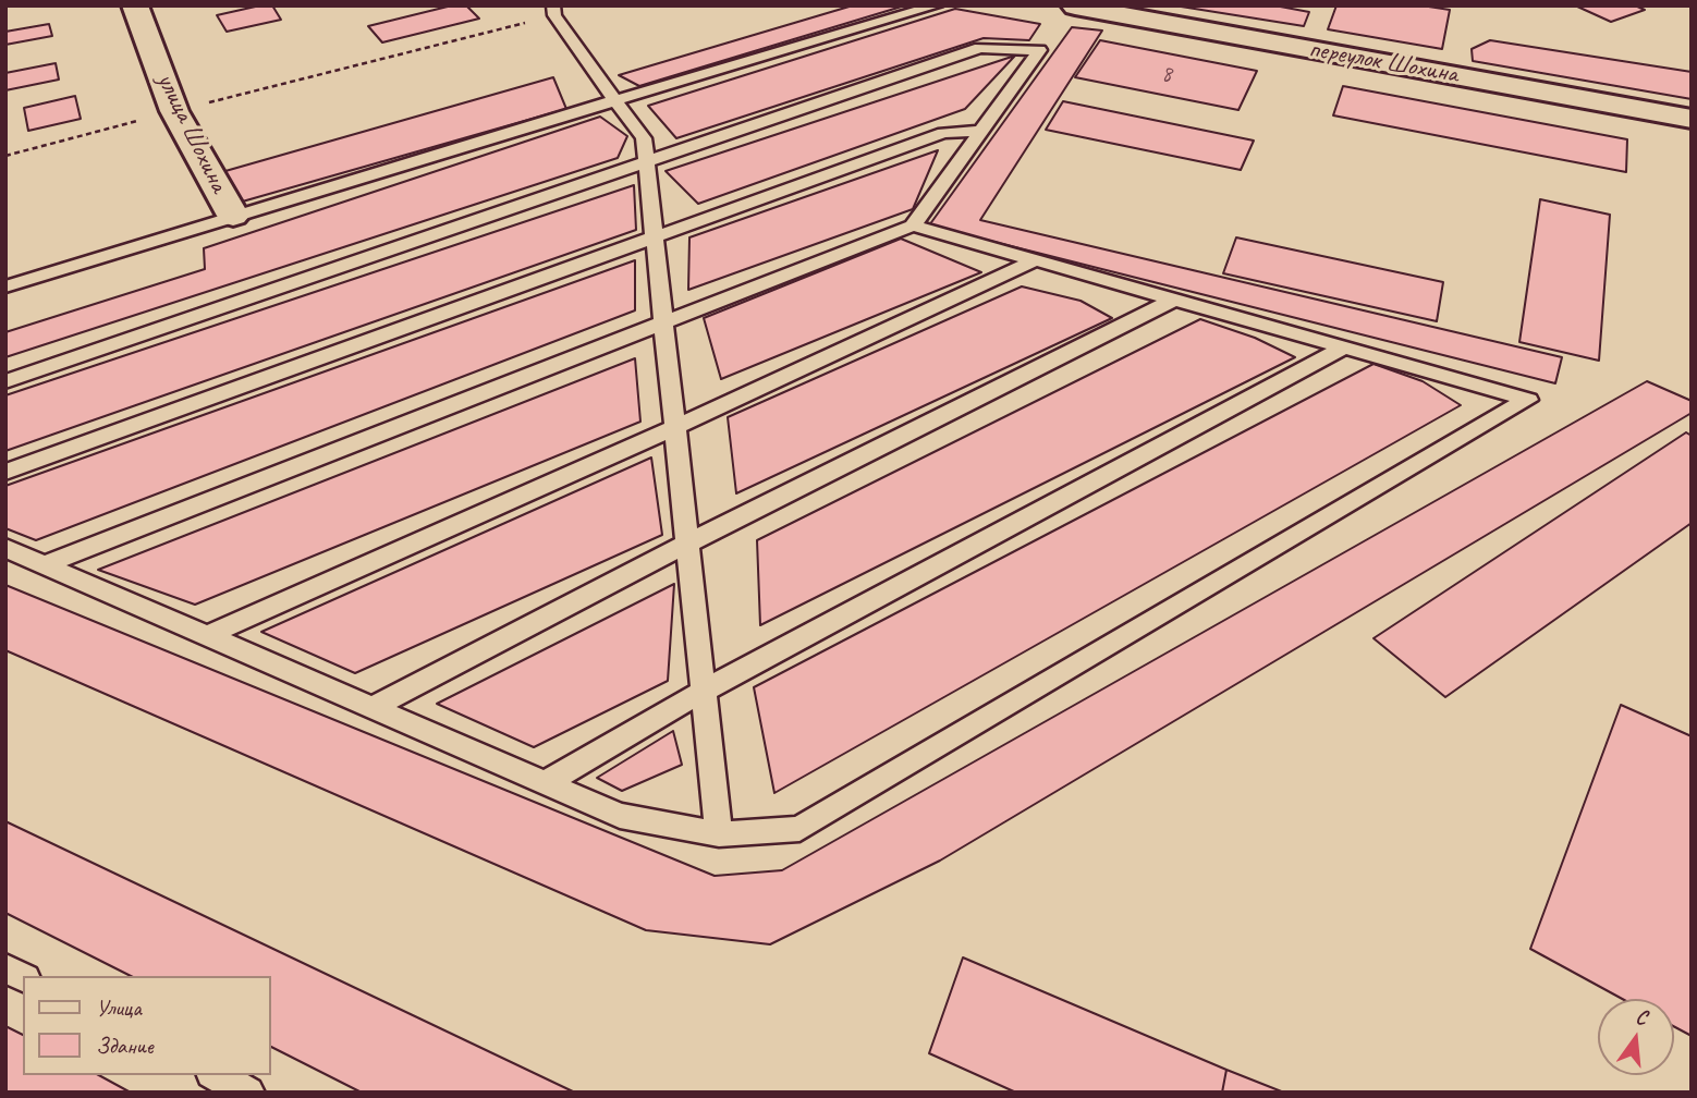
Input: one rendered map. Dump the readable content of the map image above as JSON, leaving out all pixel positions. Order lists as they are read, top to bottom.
{
  "streets": {
    "street": ["переулок Шохина", "улица Шохина"]
  },
  "house_numbers": ["8"],
  "legend": ["Улица", "Здание"],
  "north": "top"
}
